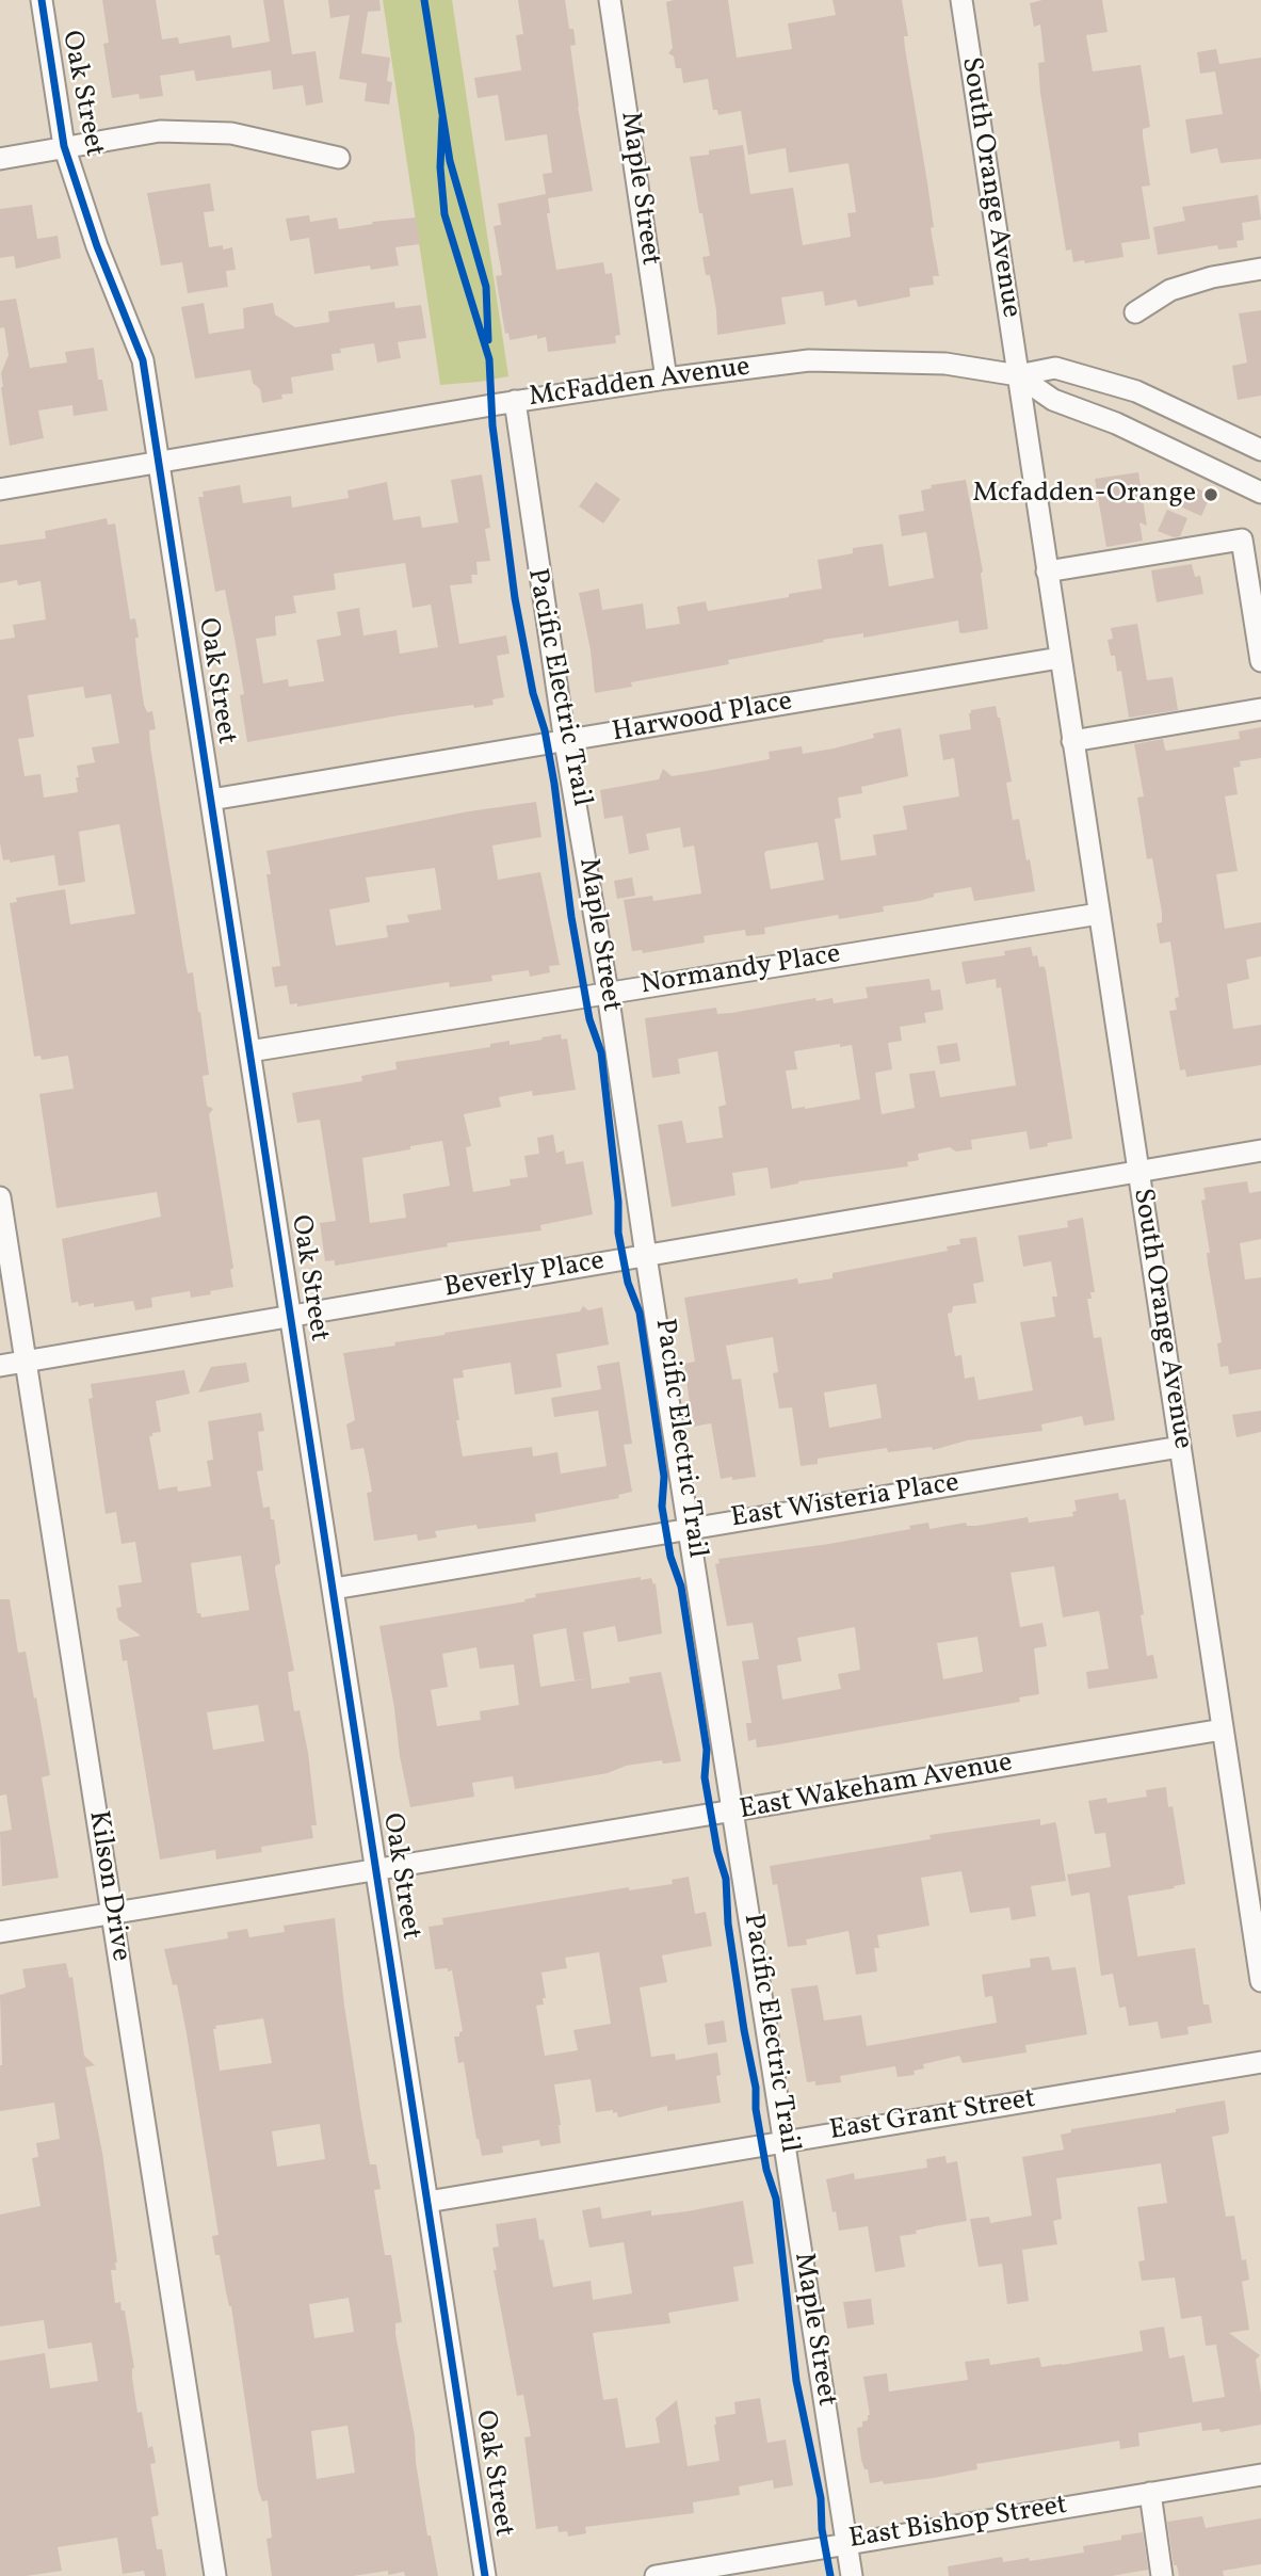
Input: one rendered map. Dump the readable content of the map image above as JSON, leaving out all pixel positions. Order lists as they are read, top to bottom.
{
  "streets": {
    "street": [
      "Oak Street",
      "South Orange Avenue",
      "Maple Street",
      "McFadden Avenue",
      "Harwood Place",
      "Normandy Place",
      "Beverly Place",
      "East Wisteria Place",
      "East Wakeham Avenue",
      "Kilson Drive",
      "East Grant Street",
      "East Bishop Street"
    ],
    "cycle path": ["Pacific Electric Trail"]
  },
  "crossings": [
    ["Oak Street", "McFadden Avenue"],
    ["Oak Street", "Harwood Place"],
    ["Oak Street", "Normandy Place"],
    ["Oak Street", "Beverly Place"],
    ["Oak Street", "East Wisteria Place"],
    ["Oak Street", "East Wakeham Avenue"],
    ["Oak Street", "East Grant Street"],
    ["South Orange Avenue", "McFadden Avenue"],
    ["South Orange Avenue", "Harwood Place"],
    ["South Orange Avenue", "Normandy Place"],
    ["South Orange Avenue", "Beverly Place"],
    ["South Orange Avenue", "East Wisteria Place"],
    ["South Orange Avenue", "East Wakeham Avenue"],
    ["Maple Street", "McFadden Avenue"],
    ["Maple Street", "Harwood Place"],
    ["Maple Street", "Normandy Place"],
    ["Maple Street", "Beverly Place"],
    ["Maple Street", "East Wisteria Place"],
    ["Maple Street", "East Wakeham Avenue"],
    ["Maple Street", "East Grant Street"],
    ["Maple Street", "East Bishop Street"],
    ["Beverly Place", "Kilson Drive"],
    ["East Wakeham Avenue", "Kilson Drive"]
  ],
  "places": ["Mcfadden-Orange"]
}
